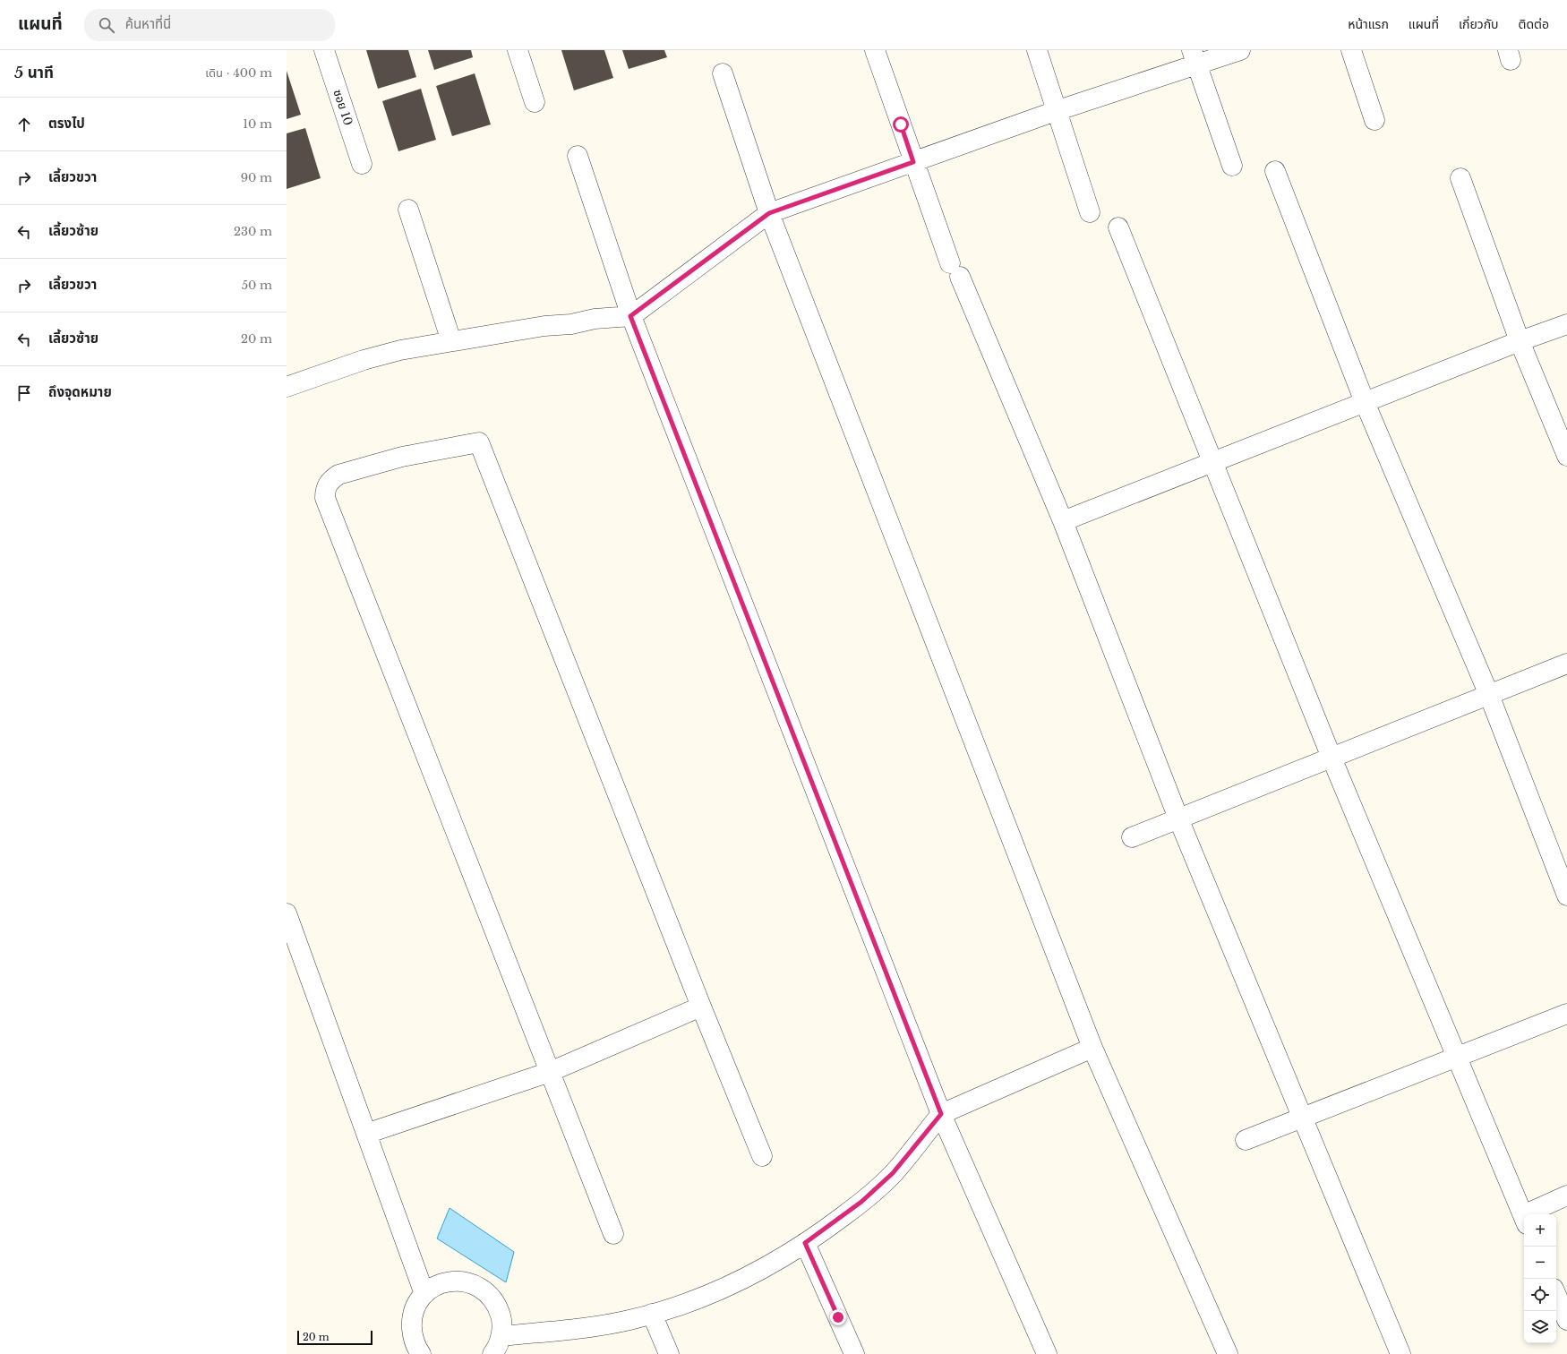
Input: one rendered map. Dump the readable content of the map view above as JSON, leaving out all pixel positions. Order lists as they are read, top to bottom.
{
  "streets": {
    "street": ["ซอย 10"]
  },
  "scale_bar": "20 m",
  "page": {
    "header": "แผนที่",
    "search": "ค้นหาที่นี่",
    "nav": [
      "หน้าแรก",
      "แผนที่",
      "เกี่ยวกับ",
      "ติดต่อ"
    ],
    "heading": ["5 นาที", "เดิน · 400 m"],
    "list": [
      ["ตรงไป", "10 m"],
      ["เลี้ยวขวา", "90 m"],
      ["เลี้ยวซ้าย", "230 m"],
      ["เลี้ยวขวา", "50 m"],
      ["เลี้ยวซ้าย", "20 m"],
      "ถึงจุดหมาย"
    ],
    "map_buttons": ["+", "−"],
    "scale": "20 m"
  }
}
